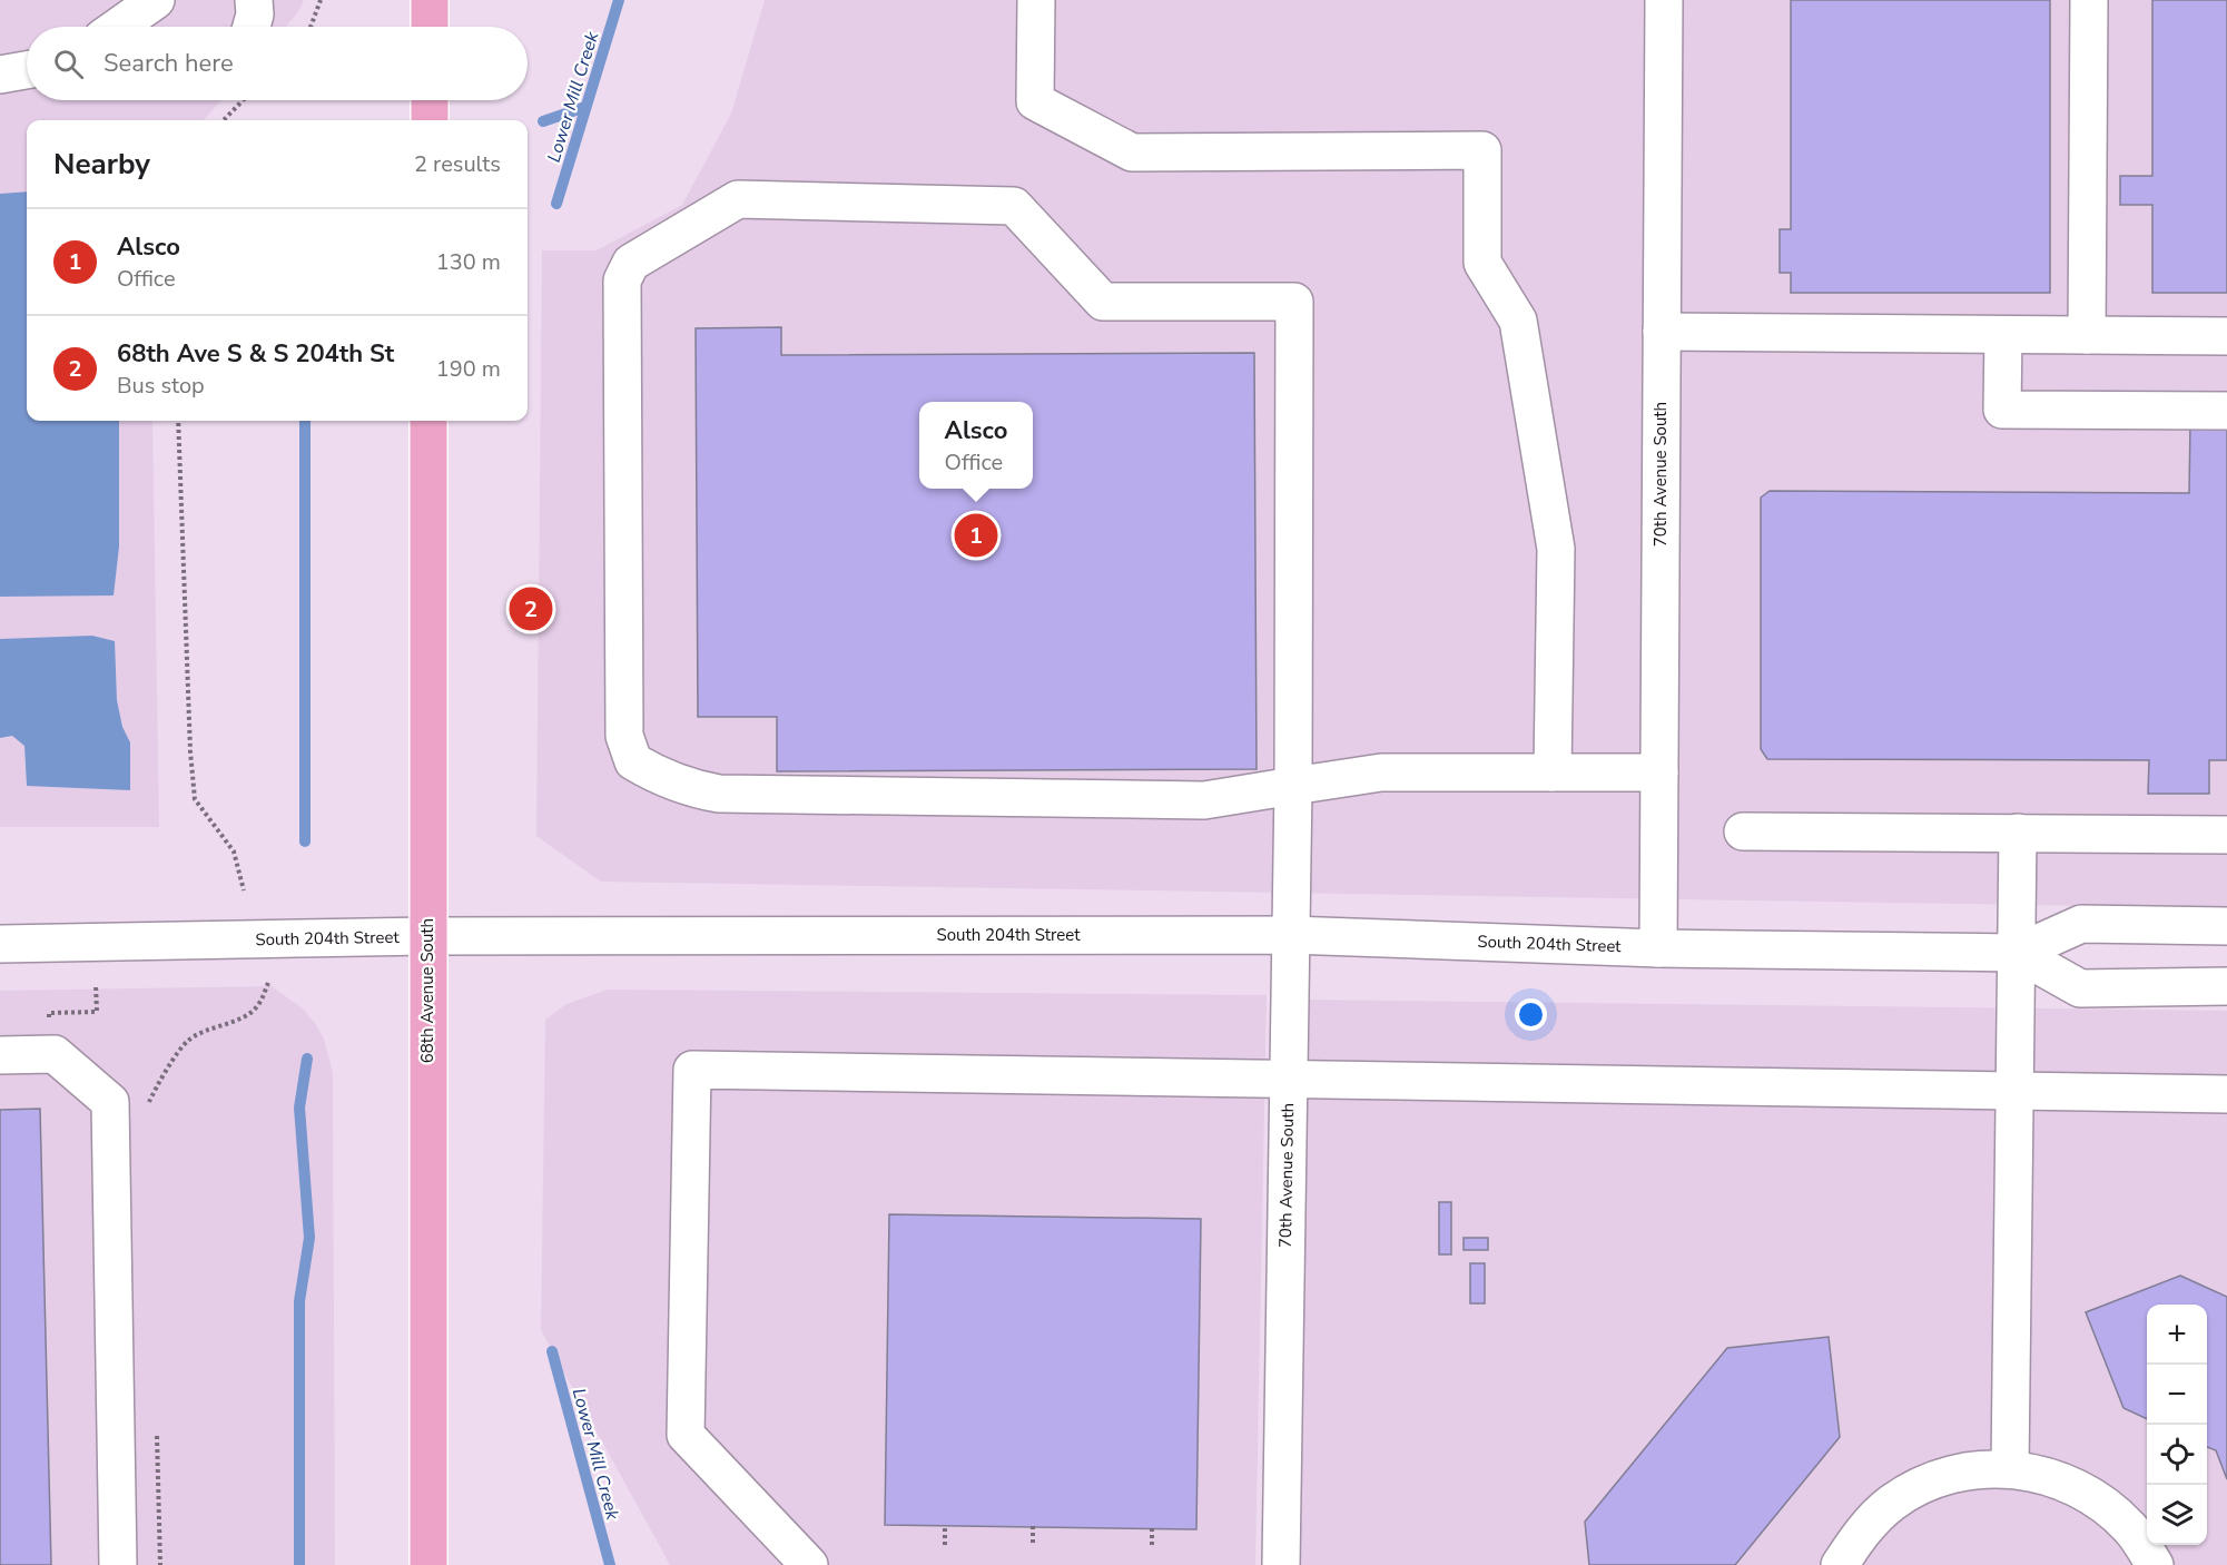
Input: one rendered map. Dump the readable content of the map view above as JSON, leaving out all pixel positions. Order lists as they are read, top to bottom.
{
  "streets": {
    "main road": ["68th Avenue South"],
    "street": ["70th Avenue South", "South 204th Street"]
  },
  "crossings": [
    ["70th Avenue South", "South 204th Street"],
    ["South 204th Street", "68th Avenue South"]
  ],
  "water": ["Lower Mill Creek"],
  "page": {
    "search": "Search here",
    "heading": ["Nearby", "2 results"],
    "list": [
      {
        "mark": "1",
        "name": "Alsco",
        "note": "Office",
        "value": "130 m"
      },
      {
        "mark": "2",
        "name": "68th Ave S & S 204th St",
        "note": "Bus stop",
        "value": "190 m"
      }
    ],
    "popup": ["Alsco", "Office"],
    "pins": ["1", "2"],
    "map_buttons": ["+", "−"]
  }
}
